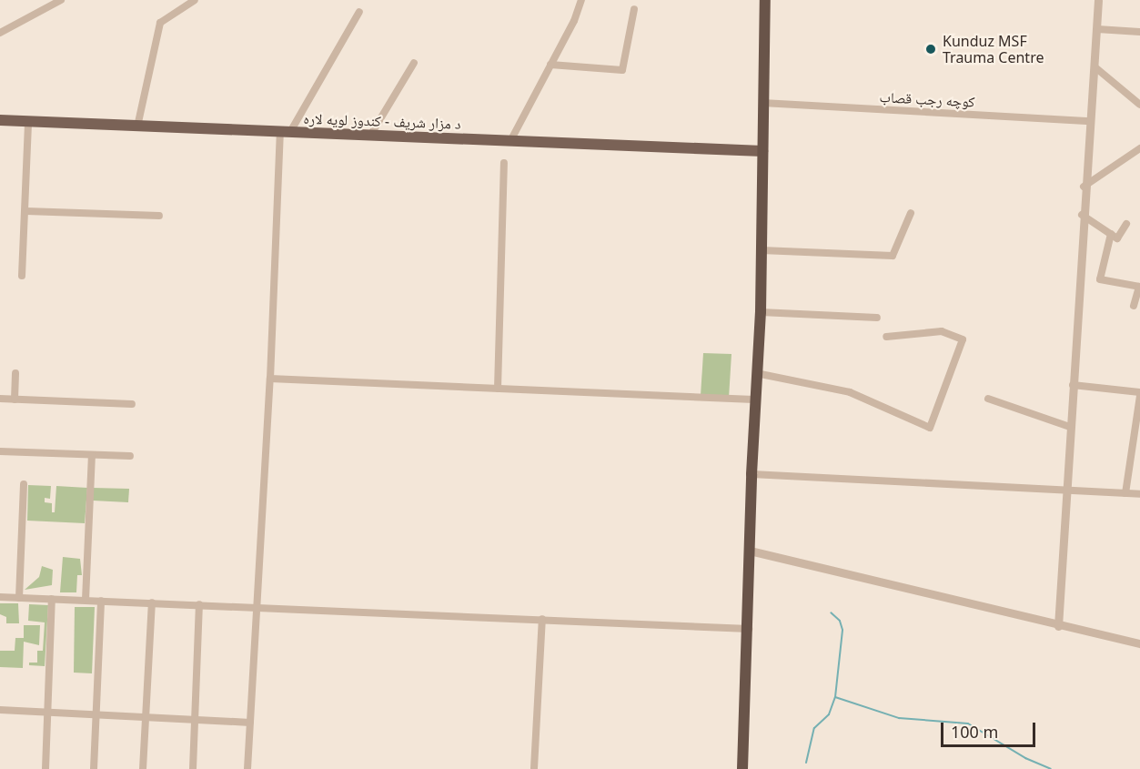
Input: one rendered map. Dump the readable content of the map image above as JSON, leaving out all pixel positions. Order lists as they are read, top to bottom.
{
  "streets": {
    "main road": ["د مزار شریف - کندوز لویه لاره"],
    "street": ["کوچه رجب قصاب"]
  },
  "places": ["Kunduz MSF Trauma Centre"],
  "scale_bar": "100 m"
}
